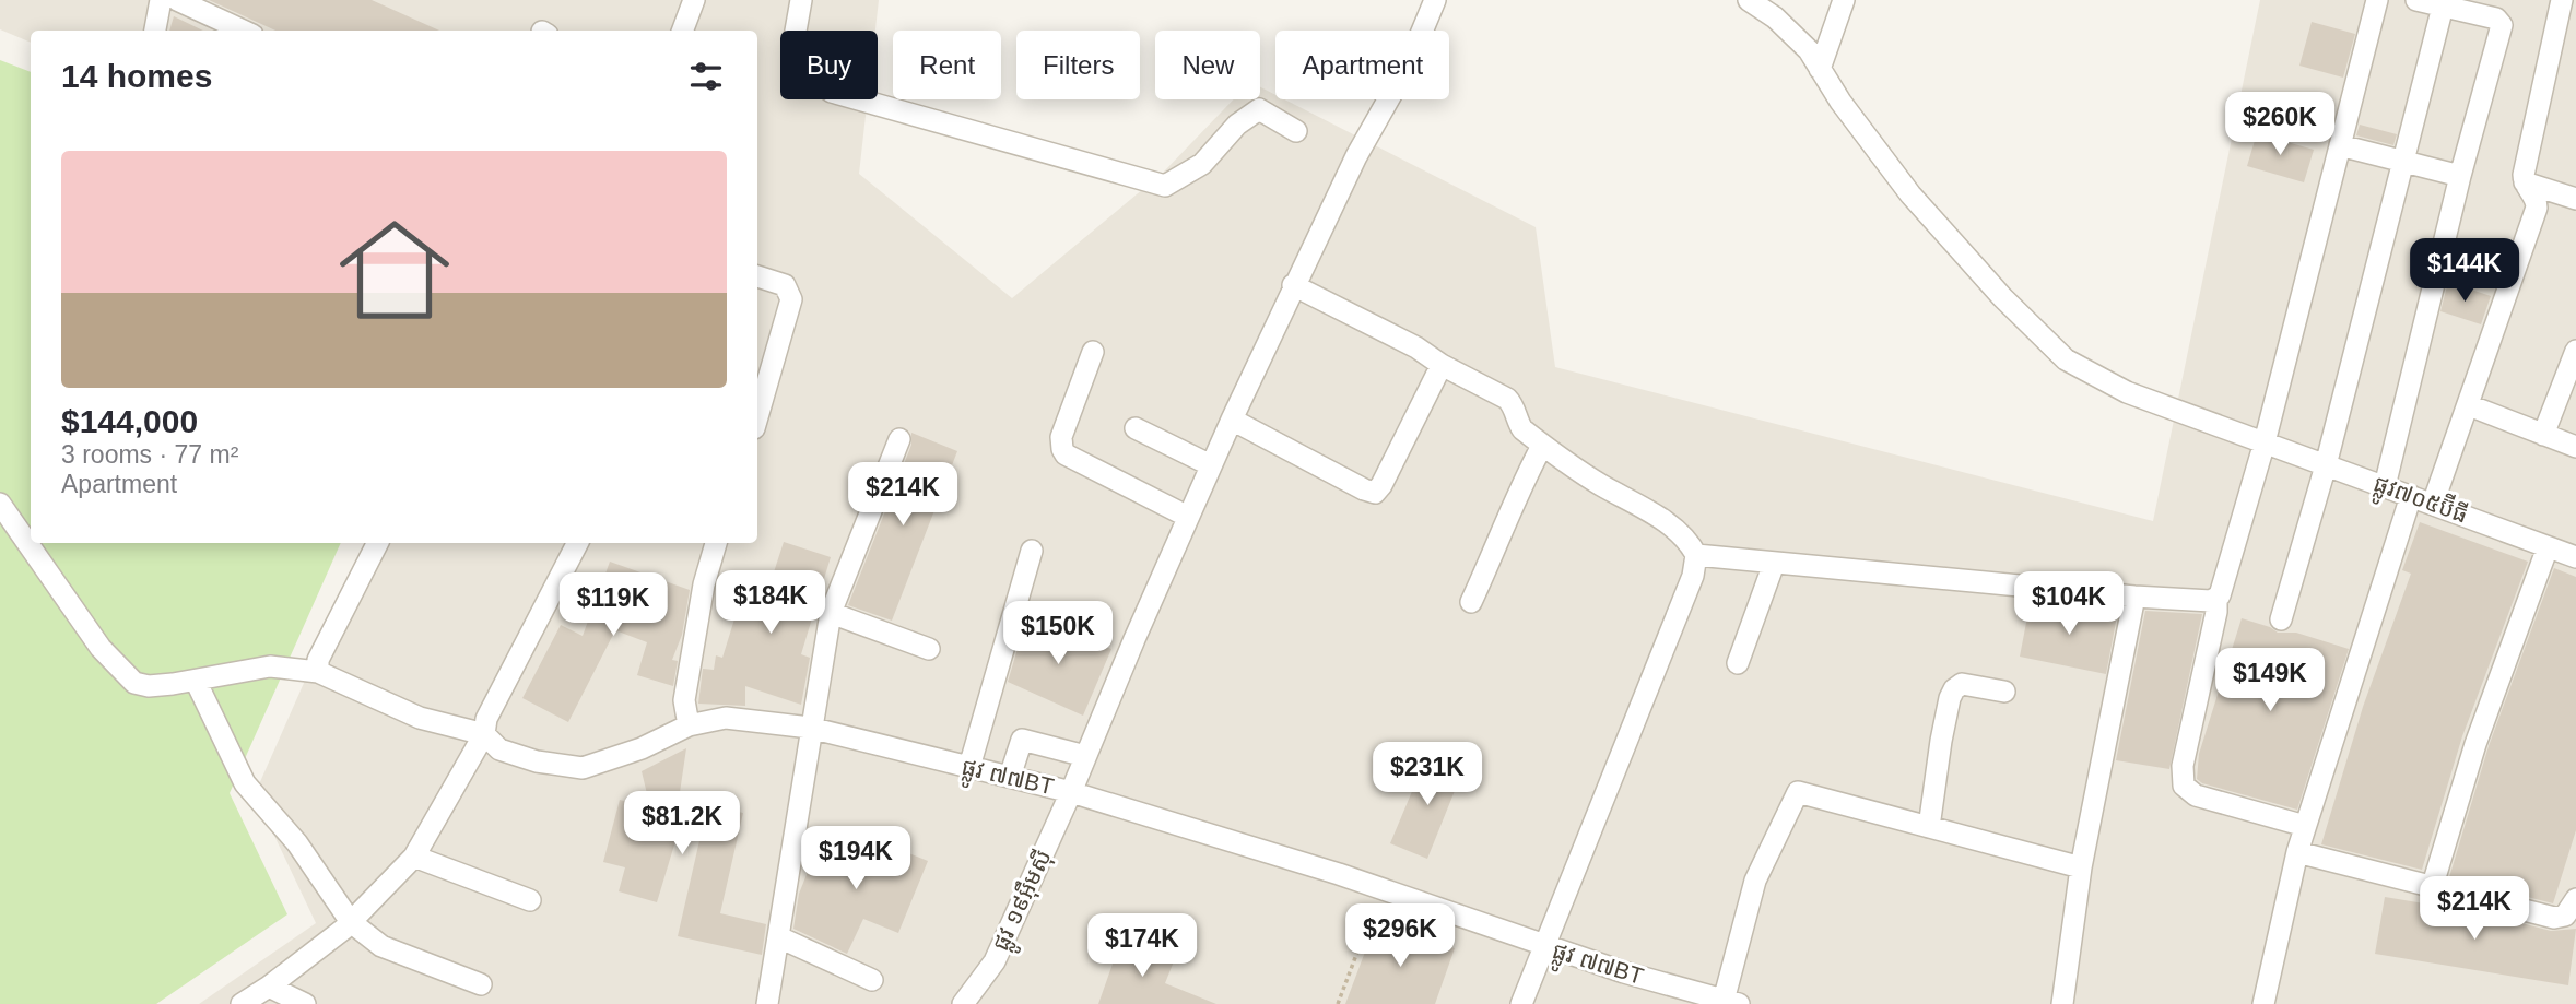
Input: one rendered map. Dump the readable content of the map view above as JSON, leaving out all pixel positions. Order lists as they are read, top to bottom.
{
  "streets": {
    "street": ["ផ្លូវ៧០៥ប៊ីធី", "ផ្លូវ ៧៧BT", "ផ្លូវ ១៩អ៊ឹមស៊ី"]
  },
  "crossings": [
    ["ផ្លូវ ៧៧BT", "ផ្លូវ ១៩អ៊ឹមស៊ី"]
  ],
  "page": {
    "chip": [
      "Buy",
      "Rent",
      "Filters",
      "New",
      "Apartment"
    ],
    "heading": "14 homes",
    "price": [
      "$260K",
      "$144K",
      "$214K",
      "$184K",
      "$104K",
      "$119K",
      "$150K",
      "$149K",
      "$231K",
      "$81.2K",
      "$194K",
      "$214K",
      "$296K",
      "$174K"
    ],
    "list": [
      {
        "name": "$144,000",
        "note": "3 rooms · 77 m² · Apartment"
      }
    ]
  }
}
